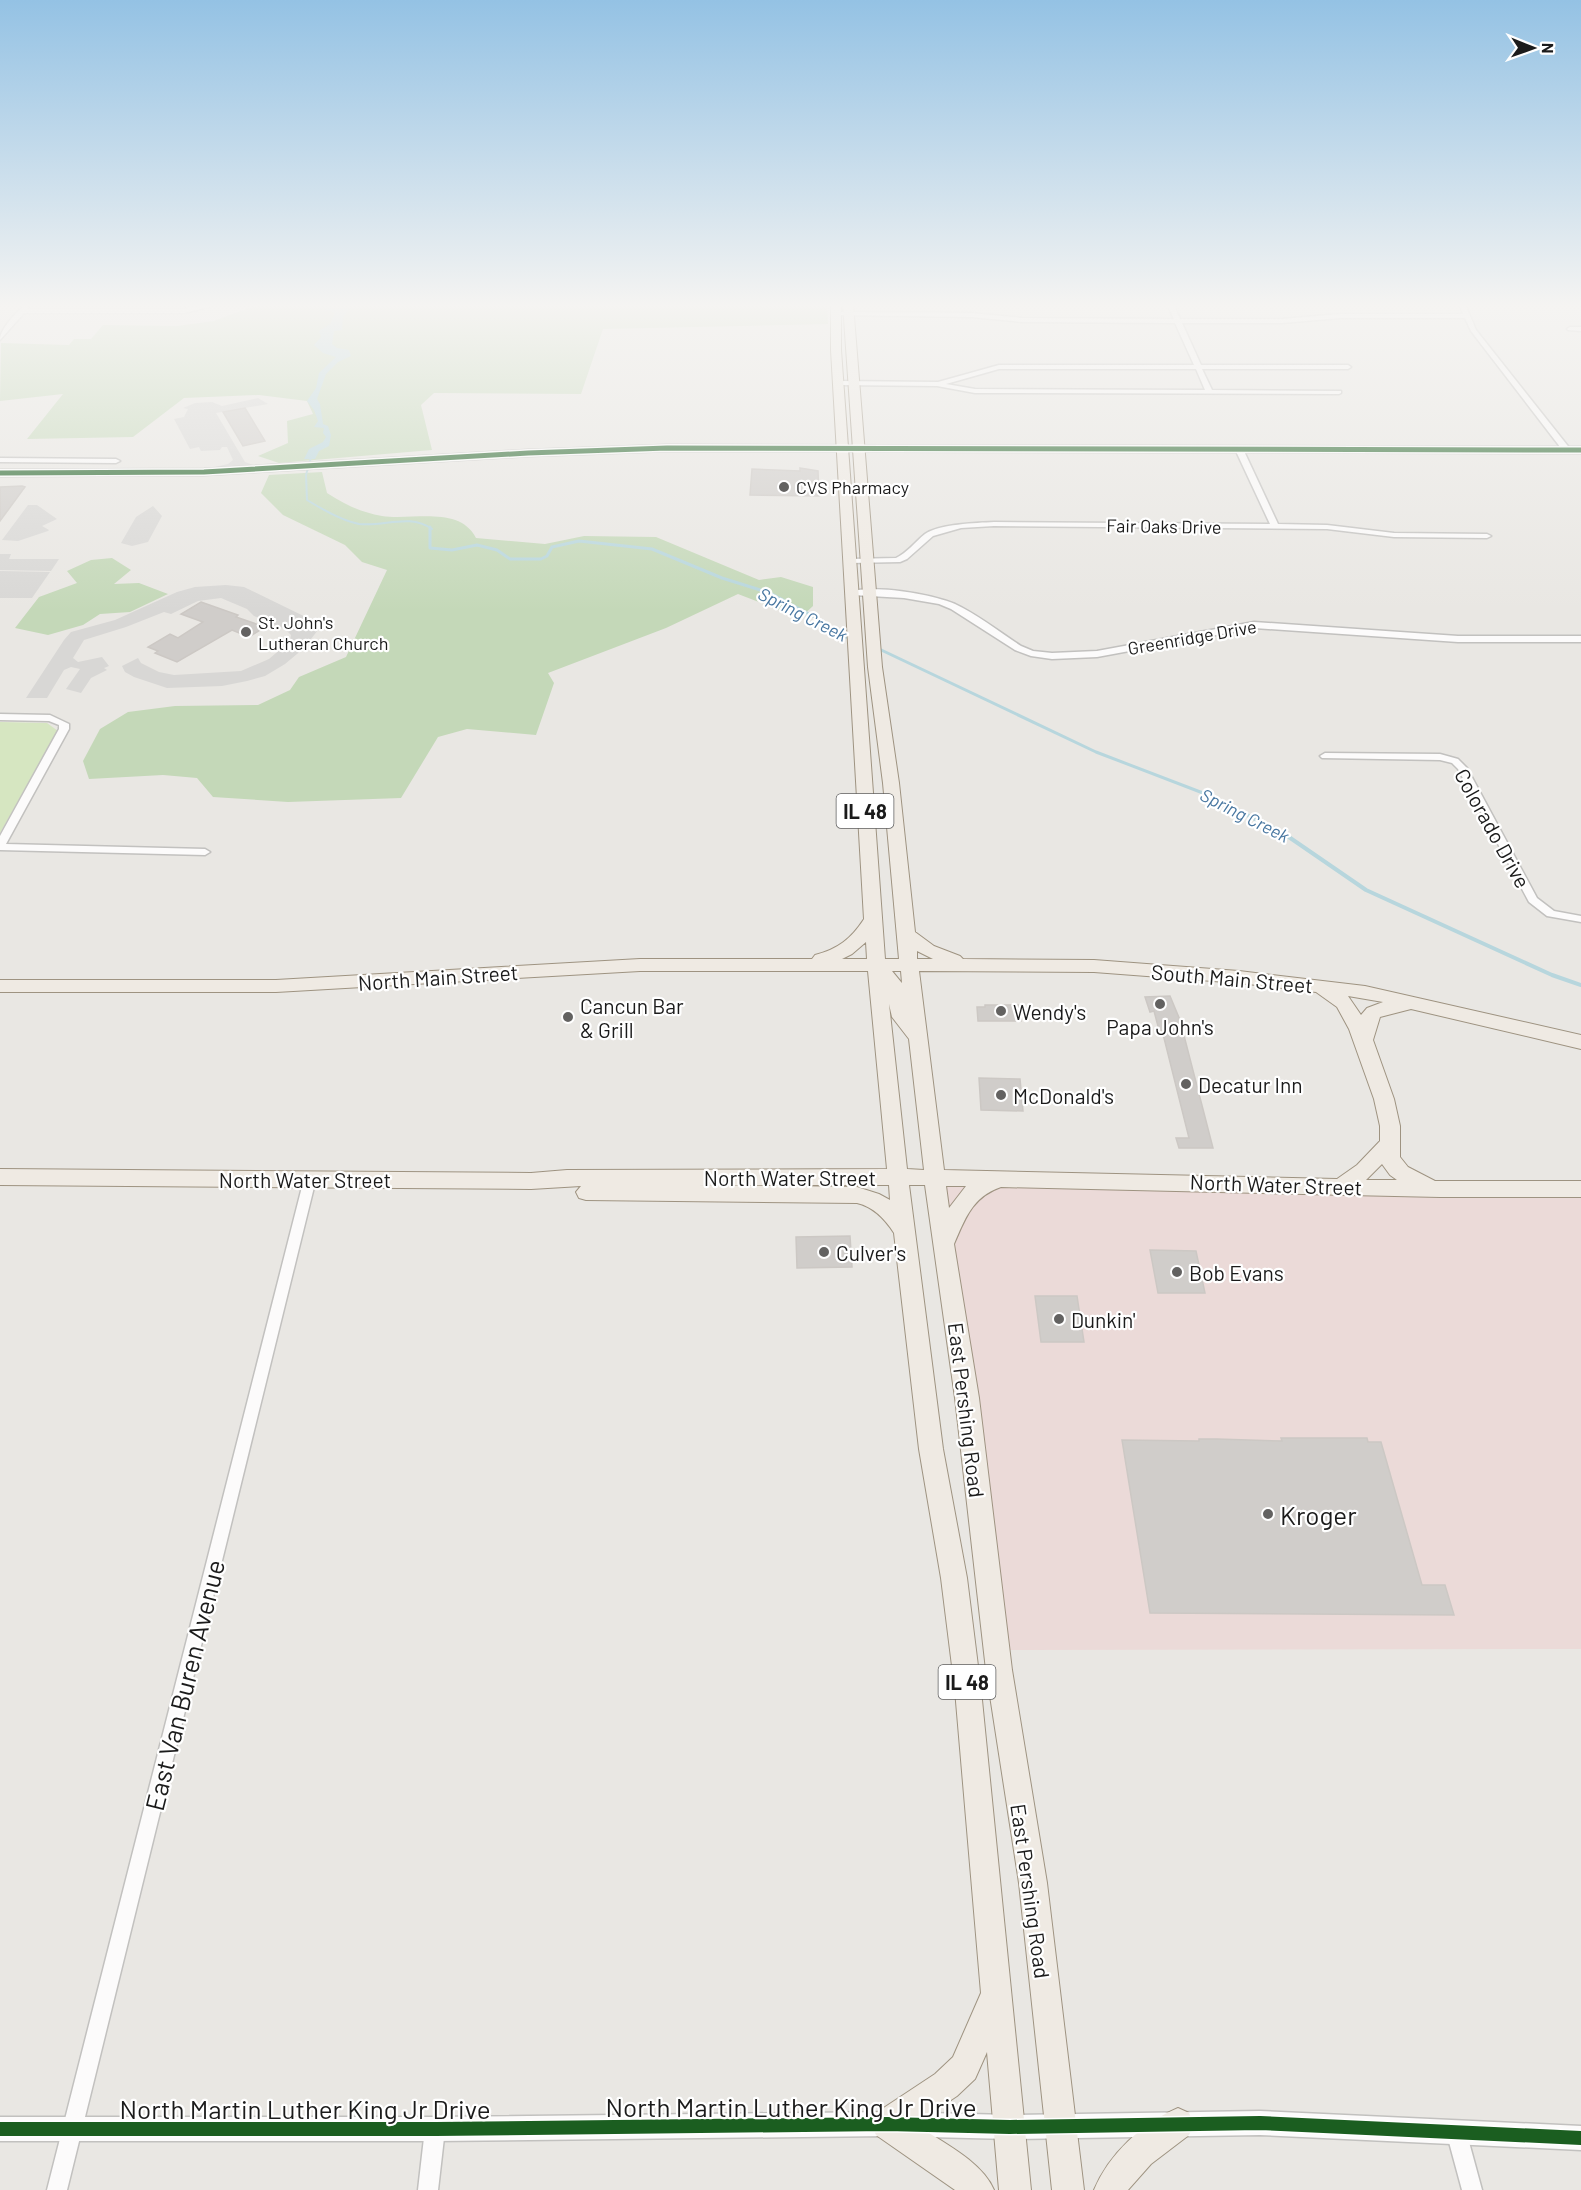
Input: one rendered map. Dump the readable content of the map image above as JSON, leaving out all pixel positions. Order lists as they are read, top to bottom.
{
  "streets": {
    "main road": [
      "IL 48",
      "North Main Street",
      "South Main Street",
      "North Water Street",
      "East Pershing Road"
    ],
    "street": [
      "Fair Oaks Drive",
      "Greenridge Drive",
      "Colorado Drive",
      "East Van Buren Avenue",
      "North Martin Luther King Jr Drive"
    ]
  },
  "crossings": [
    ["Fair Oaks Drive", "IL 48"],
    ["Greenridge Drive", "IL 48"],
    ["Greenridge Drive", "East Pershing Road"],
    ["IL 48", "North Main Street"],
    ["IL 48", "South Main Street"],
    ["IL 48", "North Water Street"],
    ["IL 48", "East Pershing Road"],
    ["IL 48", "North Martin Luther King Jr Drive"],
    ["North Main Street", "South Main Street"],
    ["South Main Street", "East Pershing Road"],
    ["North Water Street", "East Pershing Road"],
    ["North Water Street", "East Van Buren Avenue"],
    ["East Pershing Road", "North Martin Luther King Jr Drive"],
    ["East Van Buren Avenue", "North Martin Luther King Jr Drive"]
  ],
  "water": ["Spring Creek"],
  "places": [
    "CVS Pharmacy",
    "St. John's Lutheran Church",
    "Papa John's",
    "Wendy's",
    "Cancun Bar & Grill",
    "Decatur Inn",
    "McDonald's",
    "Culver's",
    "Bob Evans",
    "Dunkin'",
    "Kroger"
  ],
  "north": "right"
}
